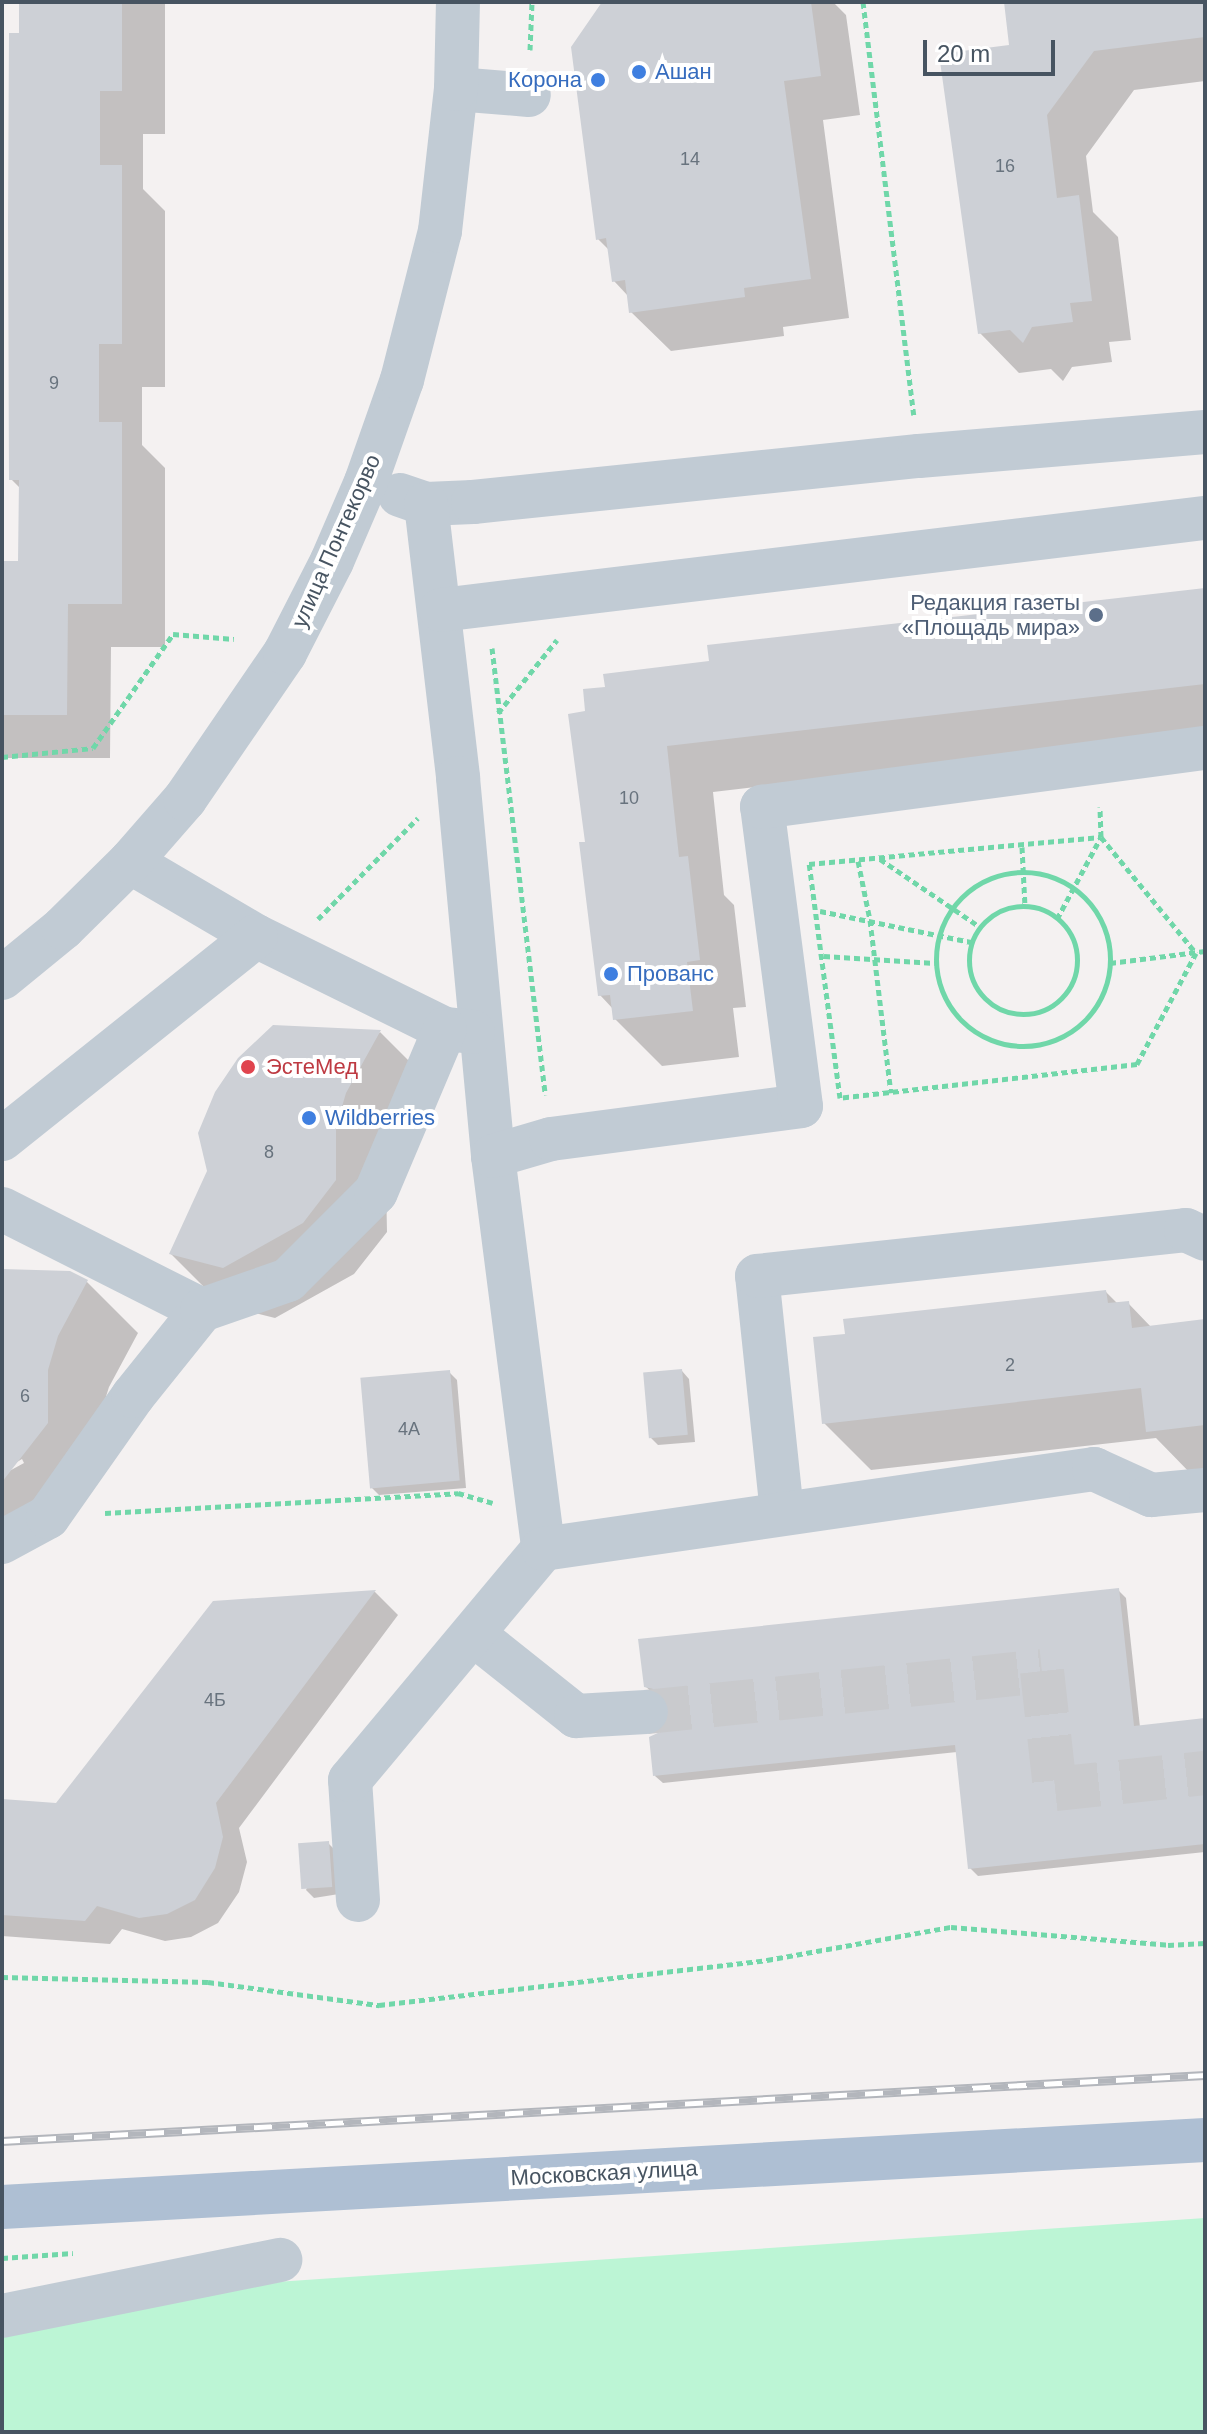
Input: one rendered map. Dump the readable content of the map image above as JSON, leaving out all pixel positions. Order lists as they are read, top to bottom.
{
  "streets": {
    "main road": ["Московская улица"],
    "street": ["улица Понтекорво"]
  },
  "places": [
    "Ашан",
    "Корона",
    "Редакция газеты «Площадь мира»",
    "Прованс",
    "ЭстеМед",
    "Wildberries"
  ],
  "house_numbers": [
    "14",
    "16",
    "9",
    "10",
    "8",
    "2",
    "6",
    "4А",
    "4Б"
  ],
  "scale_bar": "20 m"
}
